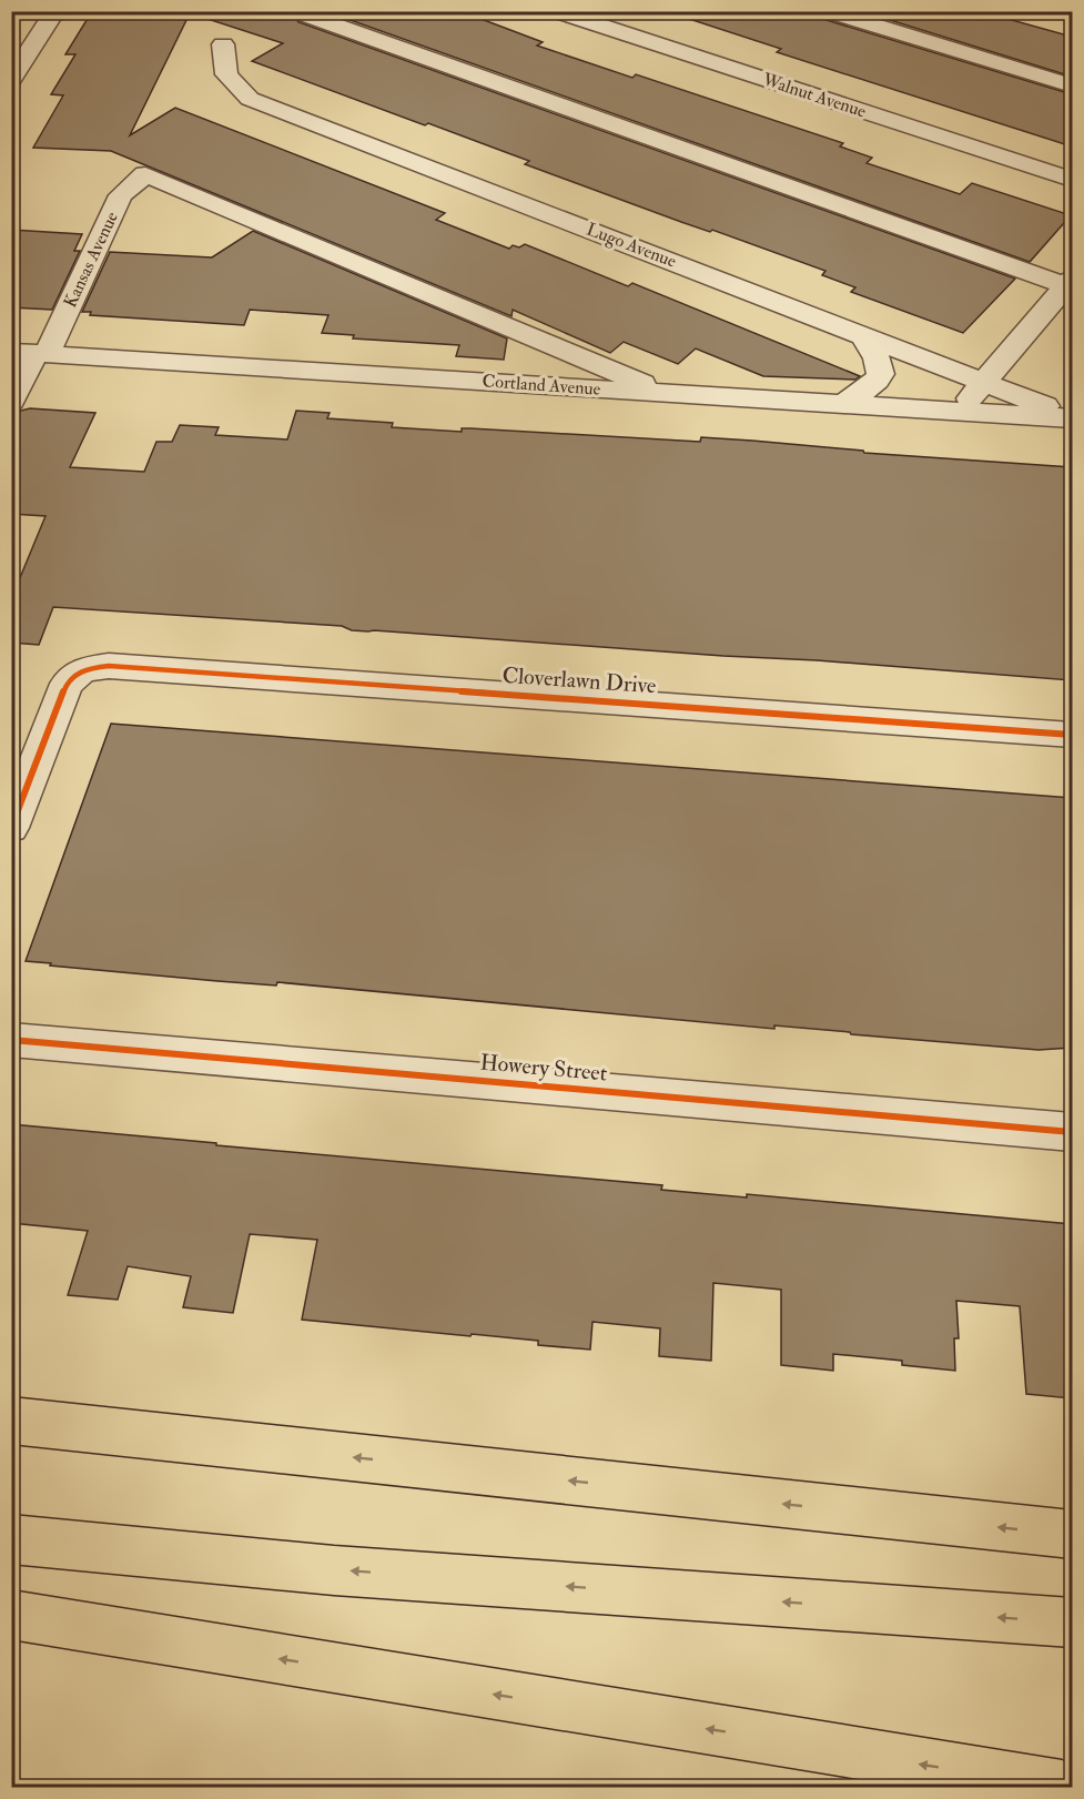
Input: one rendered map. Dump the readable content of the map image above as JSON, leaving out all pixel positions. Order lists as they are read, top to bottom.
{
  "streets": {
    "street": [
      "Walnut Avenue",
      "Lugo Avenue",
      "Kansas Avenue",
      "Cortland Avenue",
      "Cloverlawn Drive",
      "Howery Street"
    ]
  },
  "crossings": [
    ["Lugo Avenue", "Cortland Avenue"],
    ["Kansas Avenue", "Cortland Avenue"]
  ]
}
